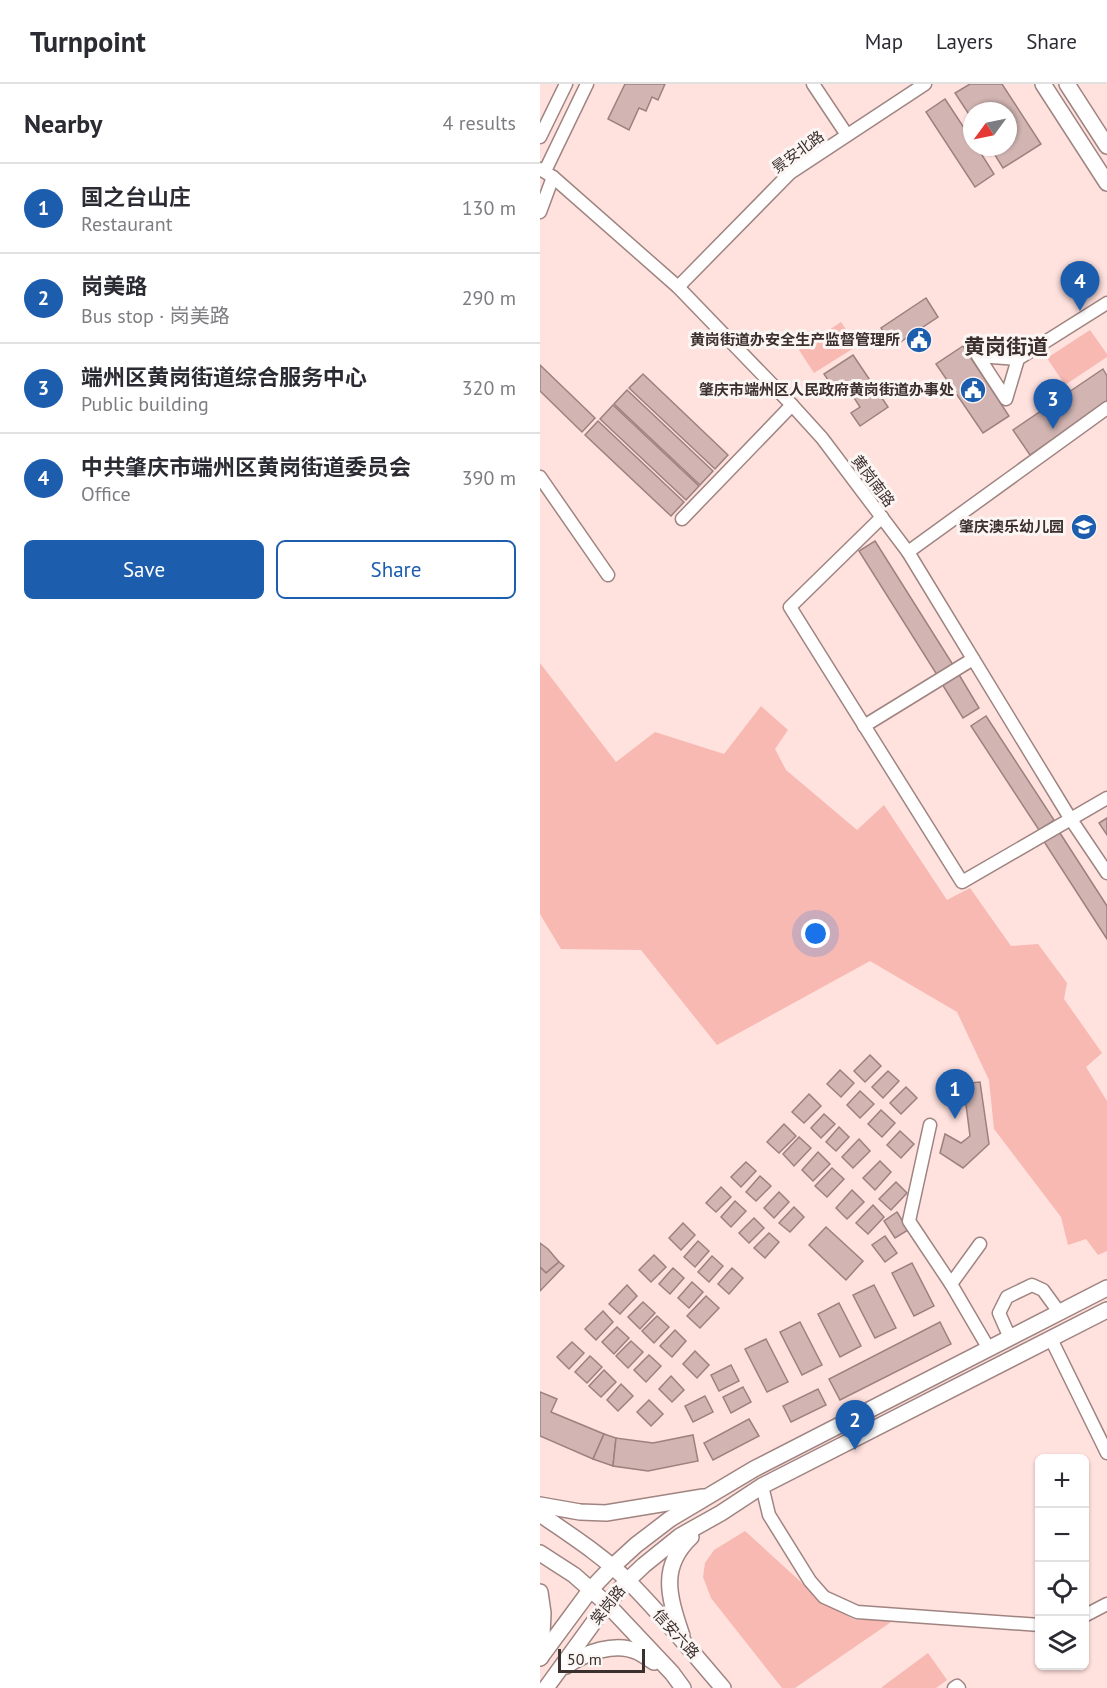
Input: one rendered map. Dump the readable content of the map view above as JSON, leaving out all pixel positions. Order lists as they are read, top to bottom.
{
  "streets": {
    "main road": ["棠岗路", "信安六路"],
    "street": ["景安北路", "黄岗南路"]
  },
  "crossings": [
    ["景安北路", "黄岗南路"],
    ["棠岗路", "信安六路"]
  ],
  "districts": ["黄岗街道"],
  "places": {
    "public building": ["黄岗街道办安全生产监督管理所", "肇庆市端州区人民政府黄岗街道办事处"],
    "school or university": ["肇庆澳乐幼儿园"]
  },
  "scale_bar": "50 m",
  "north": "bottom left",
  "page": {
    "header": "Turnpoint",
    "nav": ["Map", "Layers", "Share"],
    "heading": ["Nearby", "4 results"],
    "list": [
      {
        "mark": "1",
        "name": "国之台山庄",
        "note": "Restaurant",
        "value": "130 m"
      },
      {
        "mark": "2",
        "name": "岗美路",
        "note": "Bus stop · 岗美路",
        "value": "290 m"
      },
      {
        "mark": "3",
        "name": "端州区黄岗街道综合服务中心",
        "note": "Public building",
        "value": "320 m"
      },
      {
        "mark": "4",
        "name": "中共肇庆市端州区黄岗街道委员会",
        "note": "Office",
        "value": "390 m"
      }
    ],
    "pins": [
      "4",
      "3",
      "1",
      "2"
    ],
    "buttons": ["Save", "Share"],
    "map_buttons": ["+", "−"],
    "scale": "50 m"
  }
}
